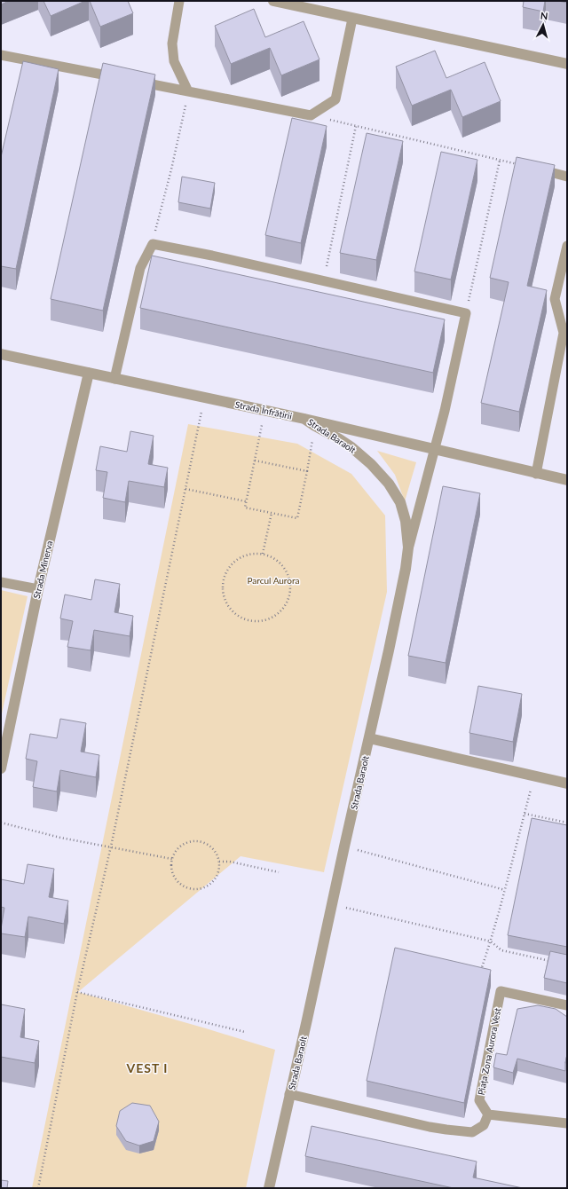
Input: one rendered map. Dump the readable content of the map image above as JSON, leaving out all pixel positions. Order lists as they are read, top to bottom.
{
  "streets": {
    "street": ["Strada Înfrățirii", "Strada Baraolt", "Strada Minerva"],
    "lane": ["Piața Zona Aurora Vest"]
  },
  "crossings": [
    ["Strada Înfrățirii", "Strada Baraolt"],
    ["Strada Înfrățirii", "Strada Minerva"]
  ],
  "districts": ["VEST I"],
  "parks": ["Parcul Aurora"],
  "north": "top"
}
